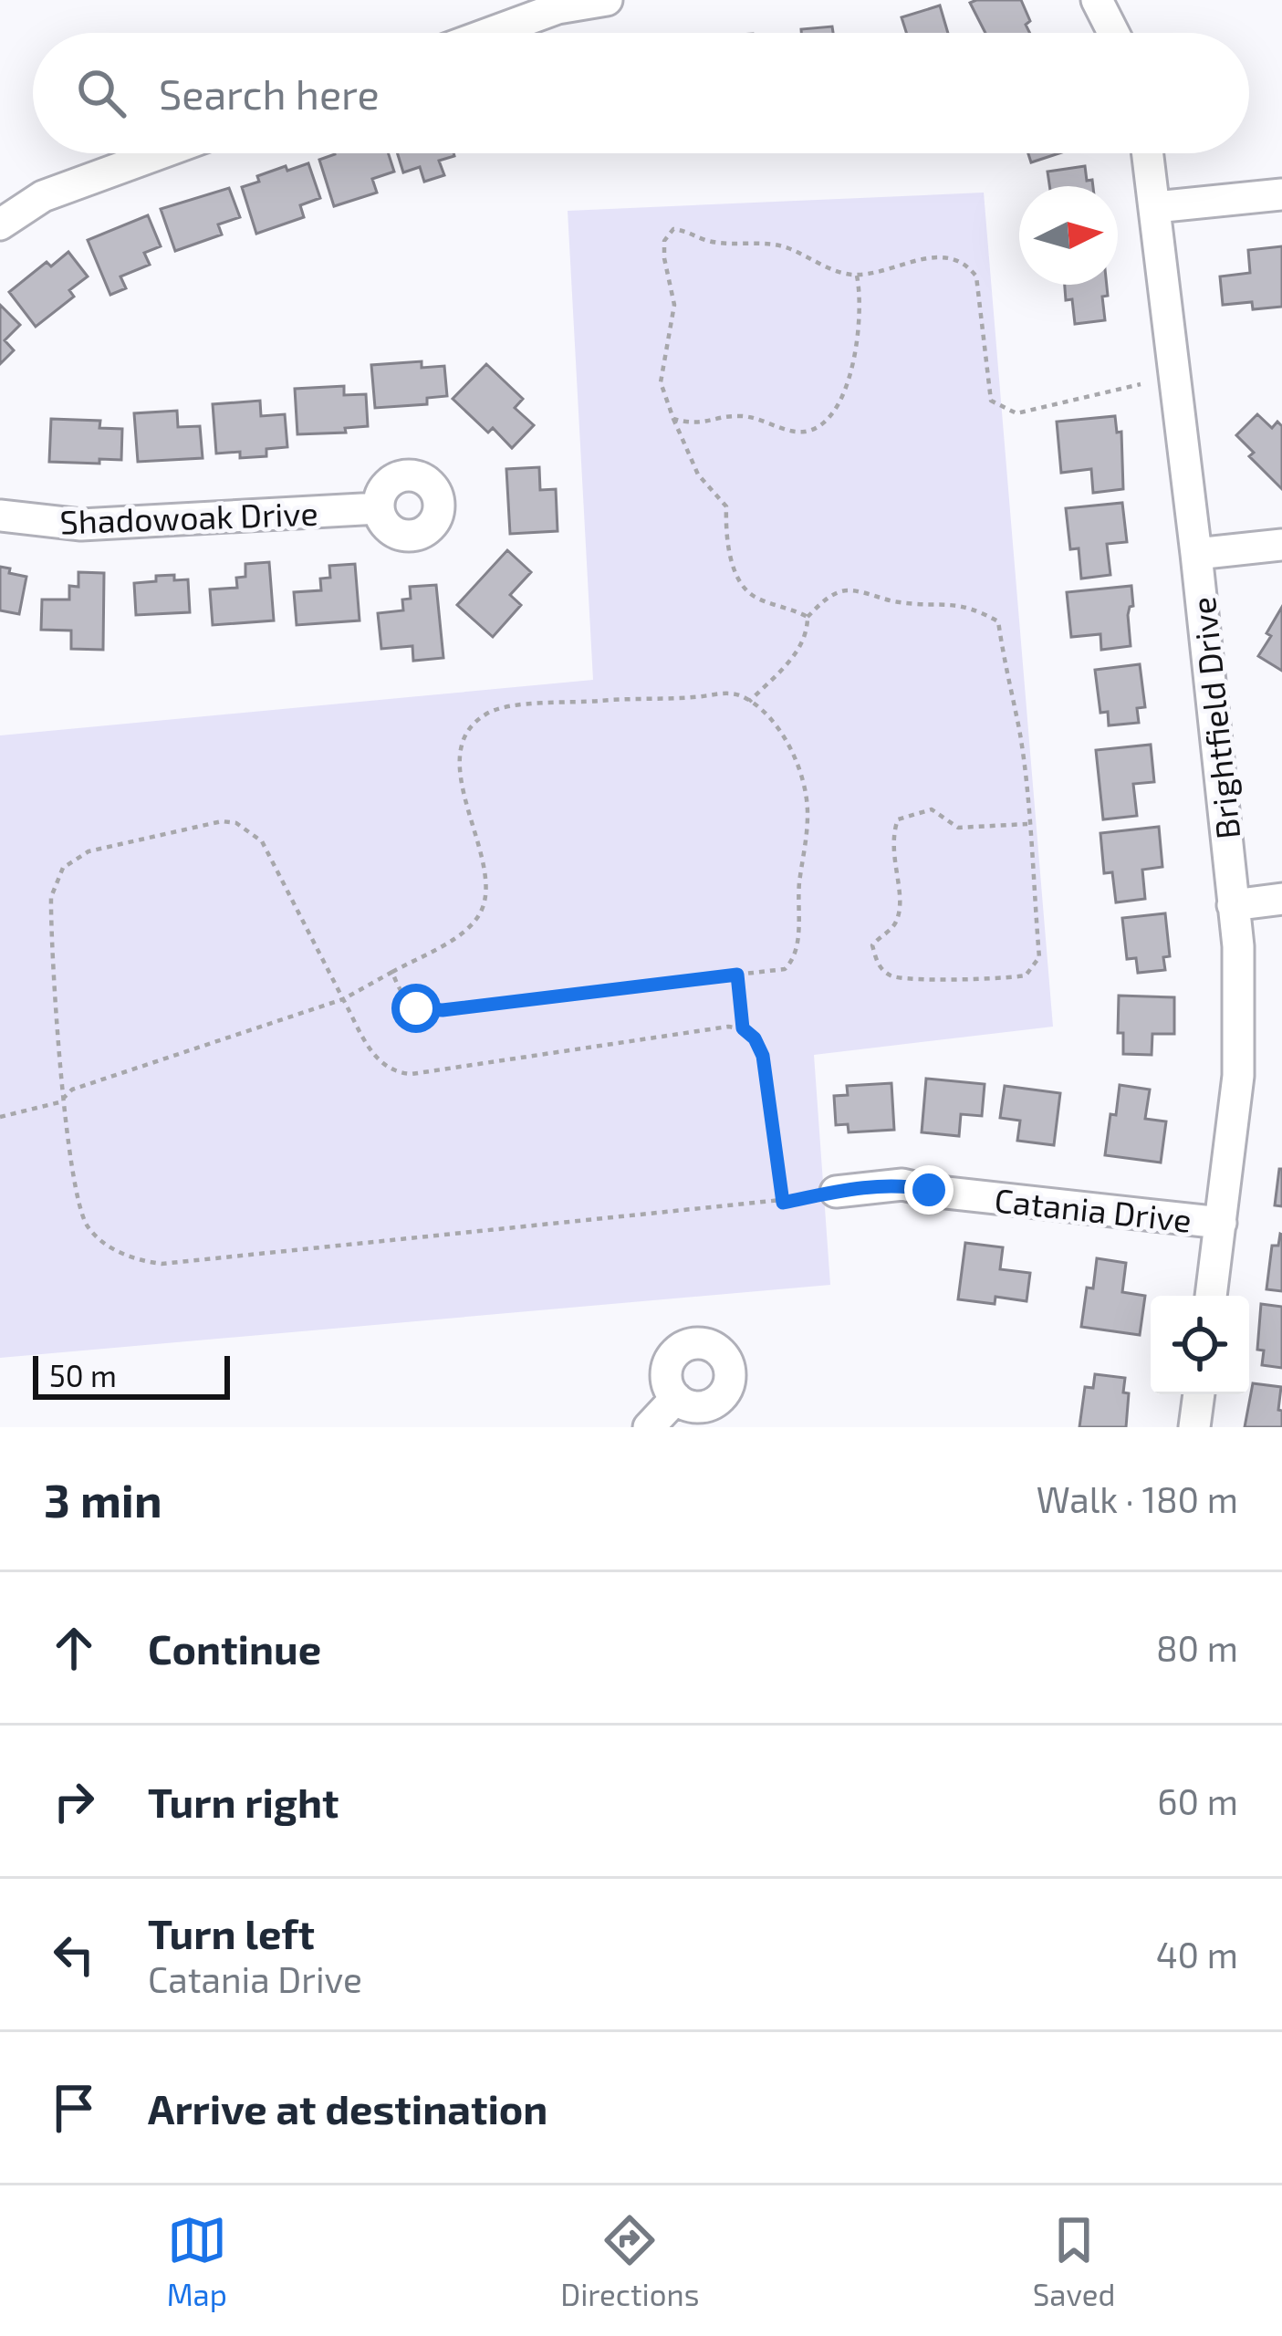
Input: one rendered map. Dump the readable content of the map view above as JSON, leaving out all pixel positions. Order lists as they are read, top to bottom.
{
  "streets": {
    "street": ["Shadowoak Drive", "Brightfield Drive", "Catania Drive"]
  },
  "crossings": [
    ["Brightfield Drive", "Catania Drive"]
  ],
  "scale_bar": "50 m",
  "north": "right",
  "page": {
    "search": "Search here",
    "scale": "50 m",
    "heading": ["3 min", "Walk · 180 m"],
    "list": [
      ["Continue", "80 m"],
      ["Turn right", "60 m"],
      ["Turn left", "Catania Drive", "40 m"],
      "Arrive at destination"
    ],
    "nav": ["Map", "Directions", "Saved"]
  }
}
